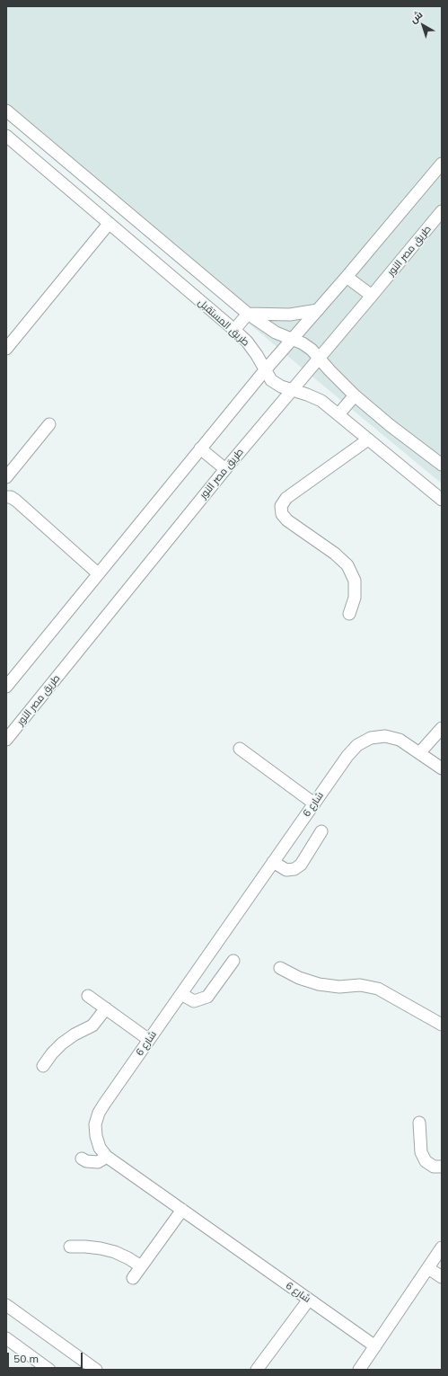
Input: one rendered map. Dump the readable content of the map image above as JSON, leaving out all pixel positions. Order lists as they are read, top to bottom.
{
  "streets": {
    "street": ["طريق مصر النور", "طريق المستقبل", "شارع 6"]
  },
  "crossings": [
    ["طريق مصر النور", "طريق المستقبل"]
  ],
  "scale_bar": "50 m",
  "north": "top left"
}
